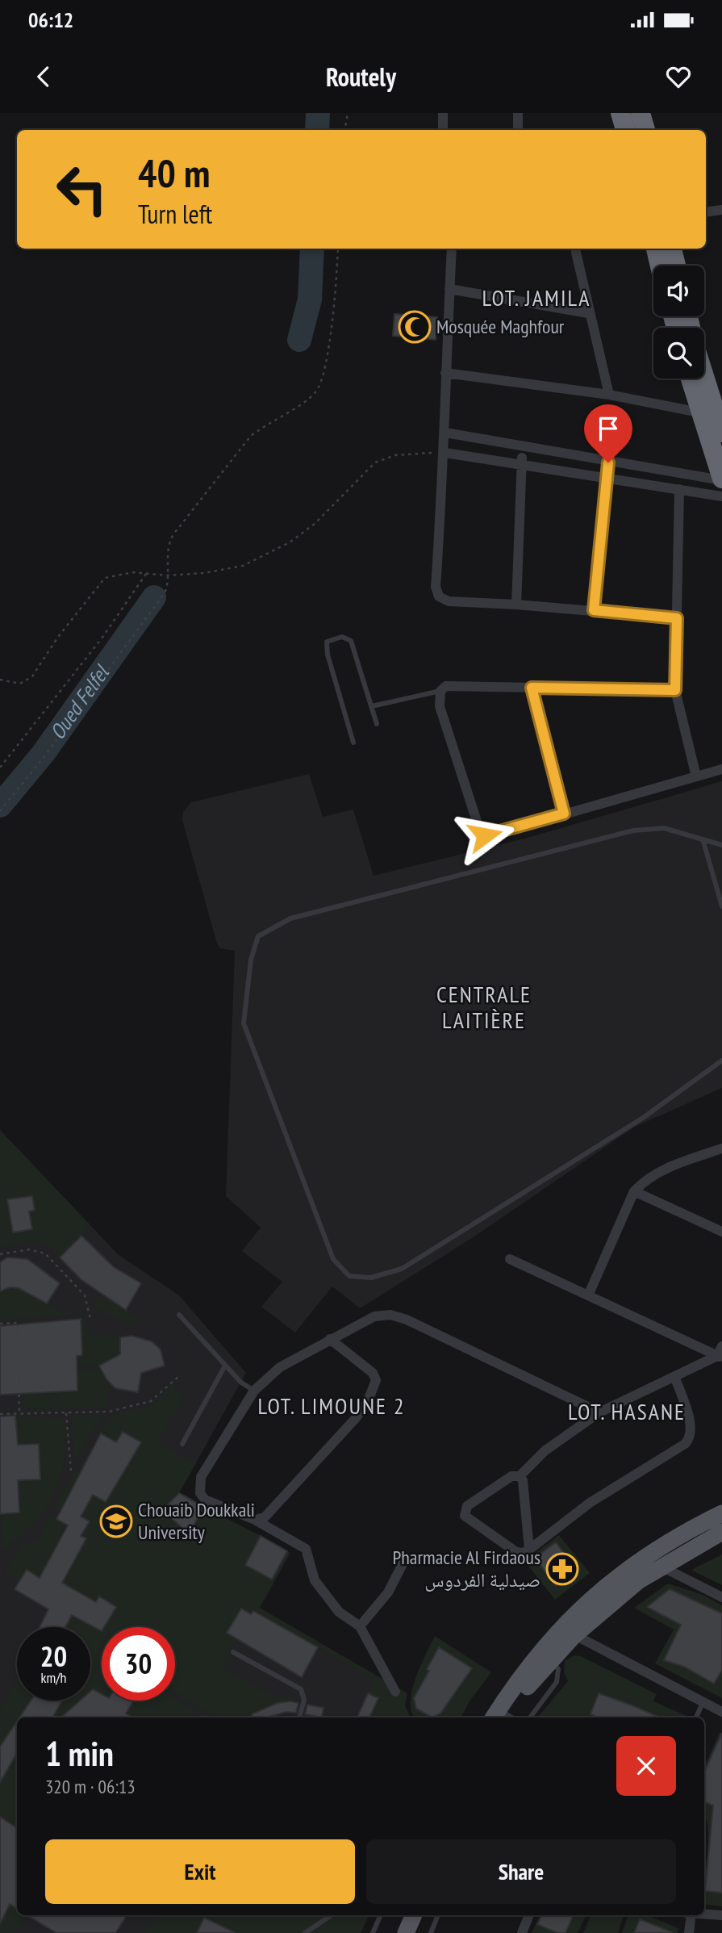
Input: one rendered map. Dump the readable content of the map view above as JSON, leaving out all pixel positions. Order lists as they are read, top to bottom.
{
  "districts": [
    "LOT. JAMILA",
    "CENTRALE LAITIÈRE",
    "LOT. LIMOUNE 2",
    "LOT. HASANE"
  ],
  "water": ["Oued Felfel"],
  "places": {
    "mosque": ["Mosquée Maghfour"],
    "school or university": ["Chouaib Doukkali University"],
    "pharmacy": ["Pharmacie Al Firdaous صيدلية الفردوس"]
  },
  "page": {
    "status": "06:12",
    "header": "Routely",
    "turn": ["40 m", "Turn left"],
    "speed": "20 km/h",
    "limit": "30",
    "heading": ["1 min", "320 m · 06:13"],
    "buttons": ["Exit", "Share"]
  }
}
